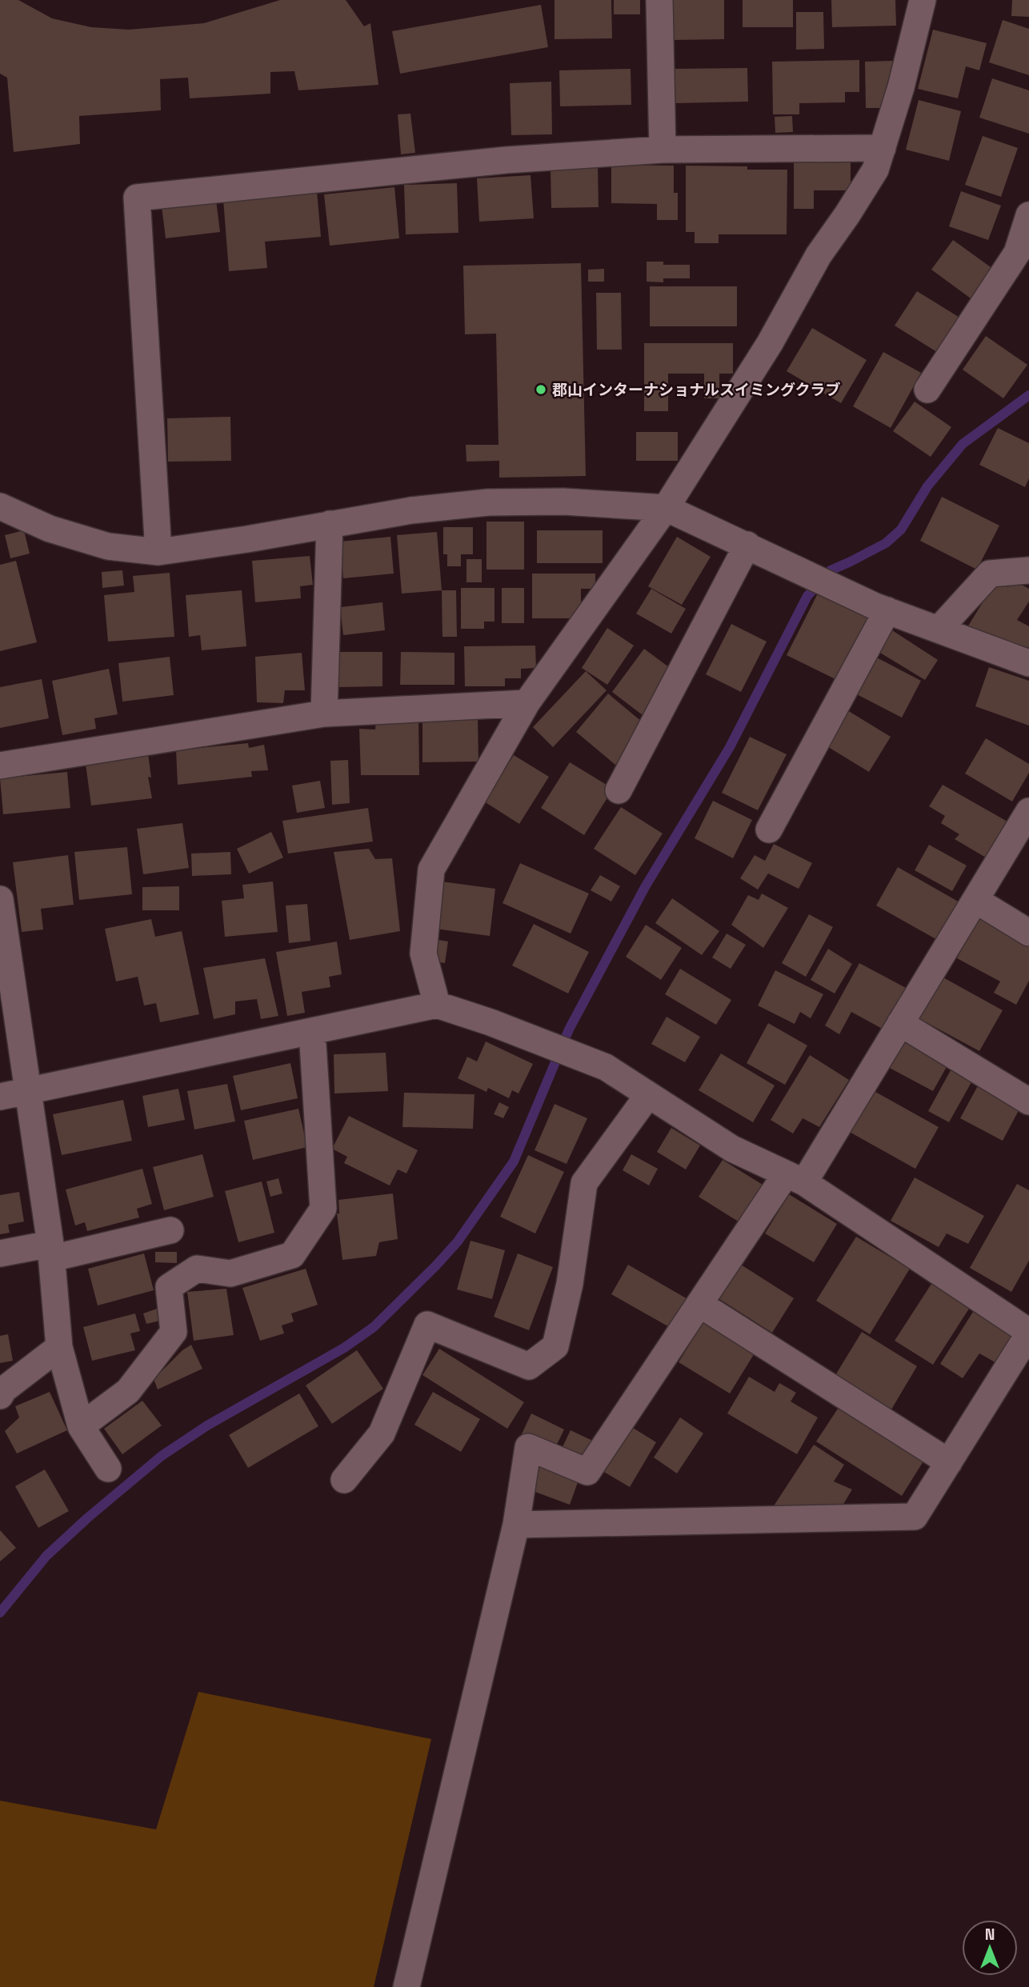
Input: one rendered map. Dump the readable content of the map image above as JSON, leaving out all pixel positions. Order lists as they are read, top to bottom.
{
  "places": ["郡山インターナショナルスイミングクラブ"],
  "north": "top"
}
